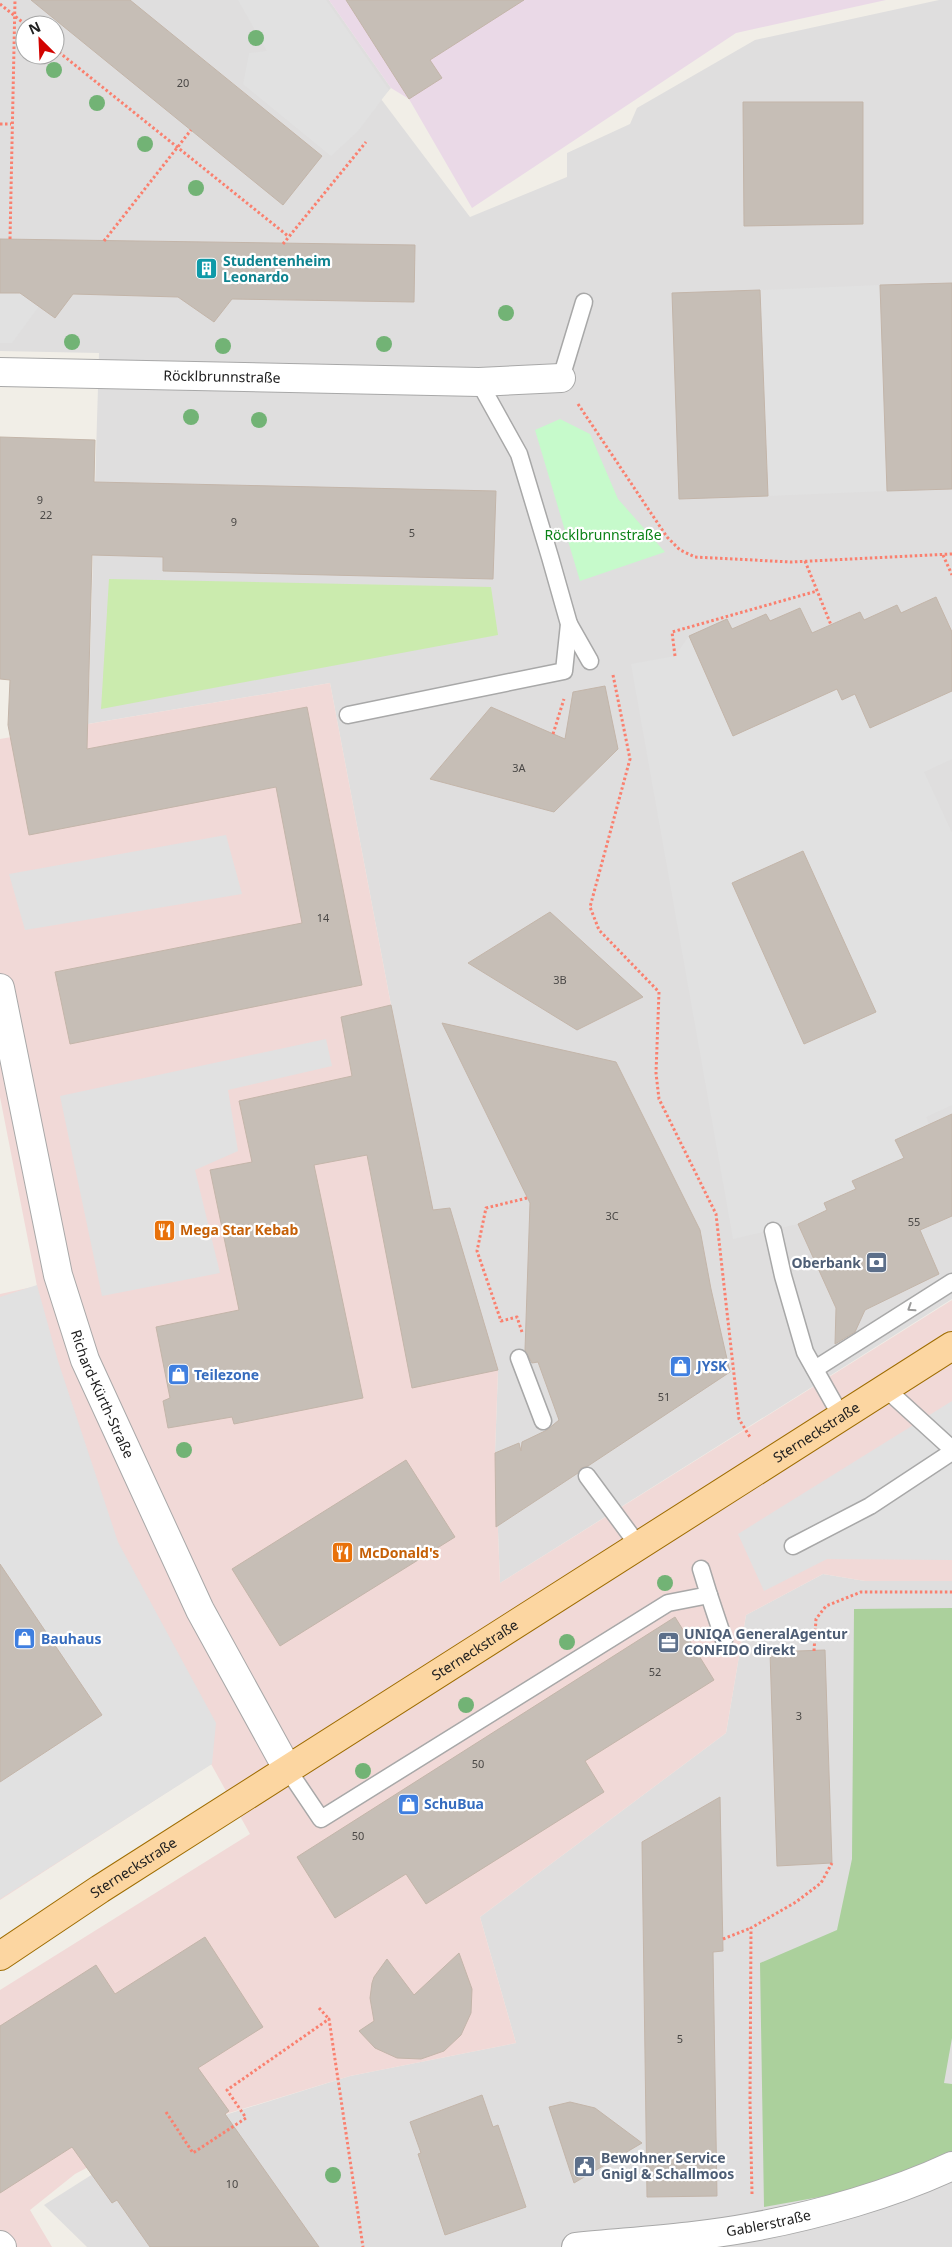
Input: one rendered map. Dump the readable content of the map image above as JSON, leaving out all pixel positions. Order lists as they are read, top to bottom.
{
  "streets": {
    "main road": ["Sterneckstraße"],
    "street": ["Röcklbrunnstraße", "Richard-Kürth-Straße", "Gablerstraße"]
  },
  "crossings": [
    ["Richard-Kürth-Straße", "Sterneckstraße"]
  ],
  "parks": ["Röcklbrunnstraße"],
  "places": {
    "building": ["Studentenheim Leonardo"],
    "restaurant": ["Mega Star Kebab", "McDonald's"],
    "bank": ["Oberbank"],
    "shop": [
      "JYSK",
      "Teilezone",
      "Bauhaus",
      "SchuBua"
    ],
    "office": ["UNIQA GeneralAgentur CONFIDO direkt"],
    "public building": ["Bewohner Service Gnigl & Schallmoos"]
  },
  "house_numbers": [
    "20",
    "9",
    "22",
    "9",
    "5",
    "3A",
    "14",
    "3B",
    "3C",
    "55",
    "51",
    "52",
    "3",
    "50",
    "50",
    "5",
    "10"
  ],
  "north": "top left"
}
